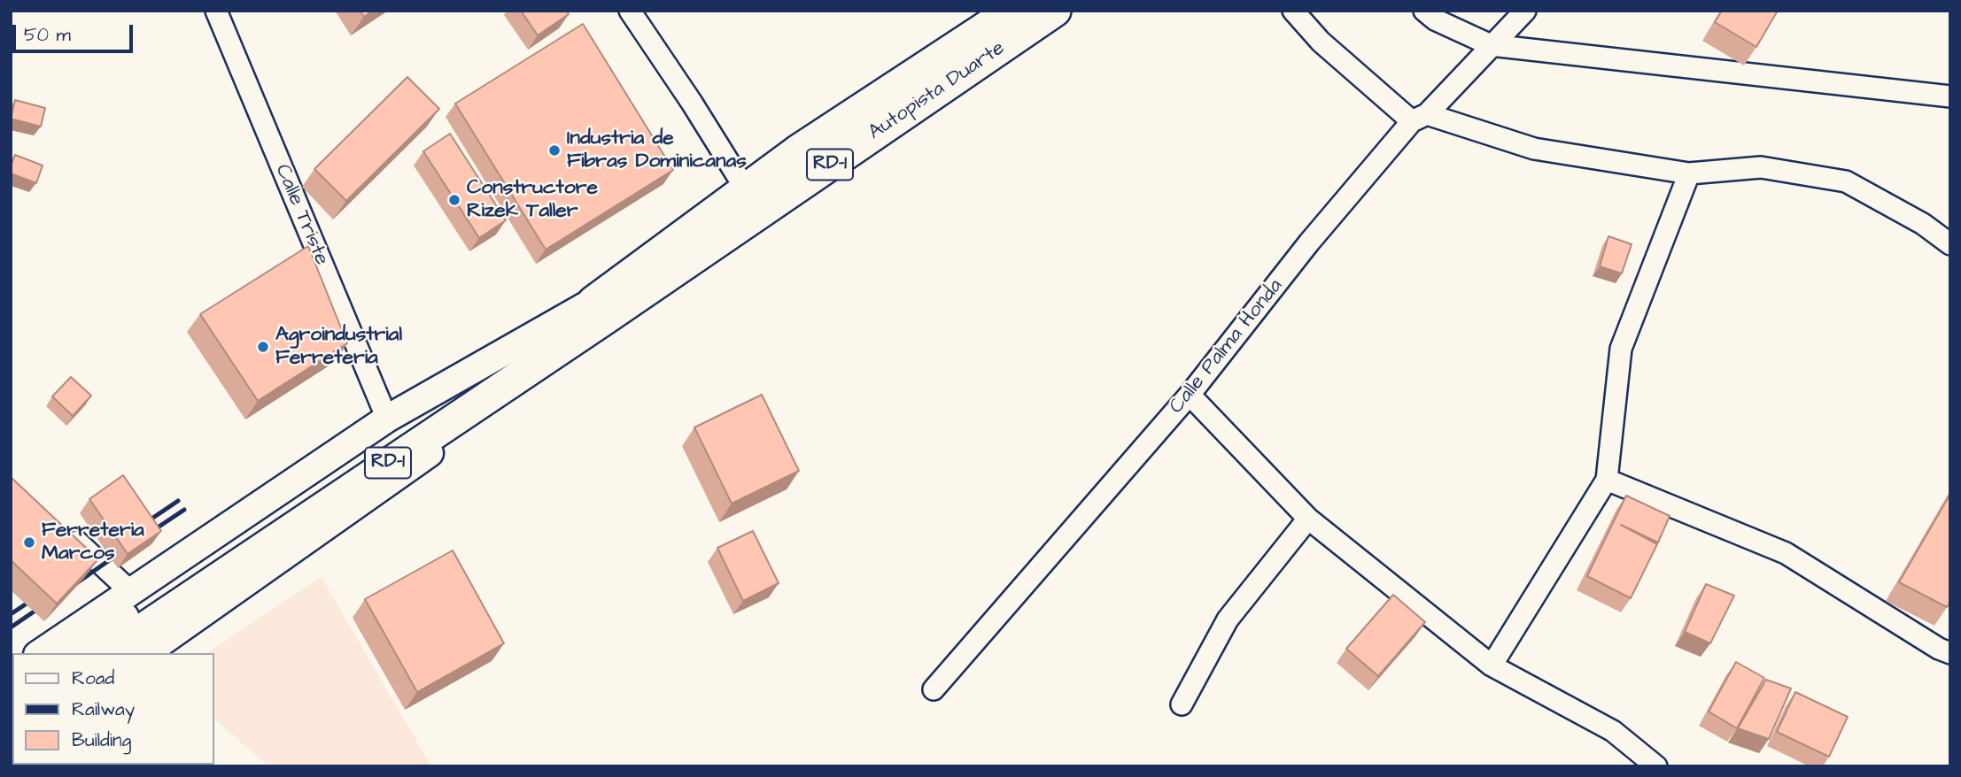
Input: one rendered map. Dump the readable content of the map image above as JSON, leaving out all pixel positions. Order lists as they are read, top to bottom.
{
  "streets": {
    "highway": ["Autopista Duarte", "RD-1"],
    "street": ["Calle Triste", "Calle Palma Honda"]
  },
  "crossings": [
    ["Autopista Duarte", "RD-1"]
  ],
  "places": [
    "Industria de Fibras Dominicanas",
    "Constructore Rizek Taller",
    "Agroindustrial Ferreteria",
    "Ferreteria Marcos"
  ],
  "legend": ["Road", "Railway", "Building"],
  "scale_bar": "50 m"
}
